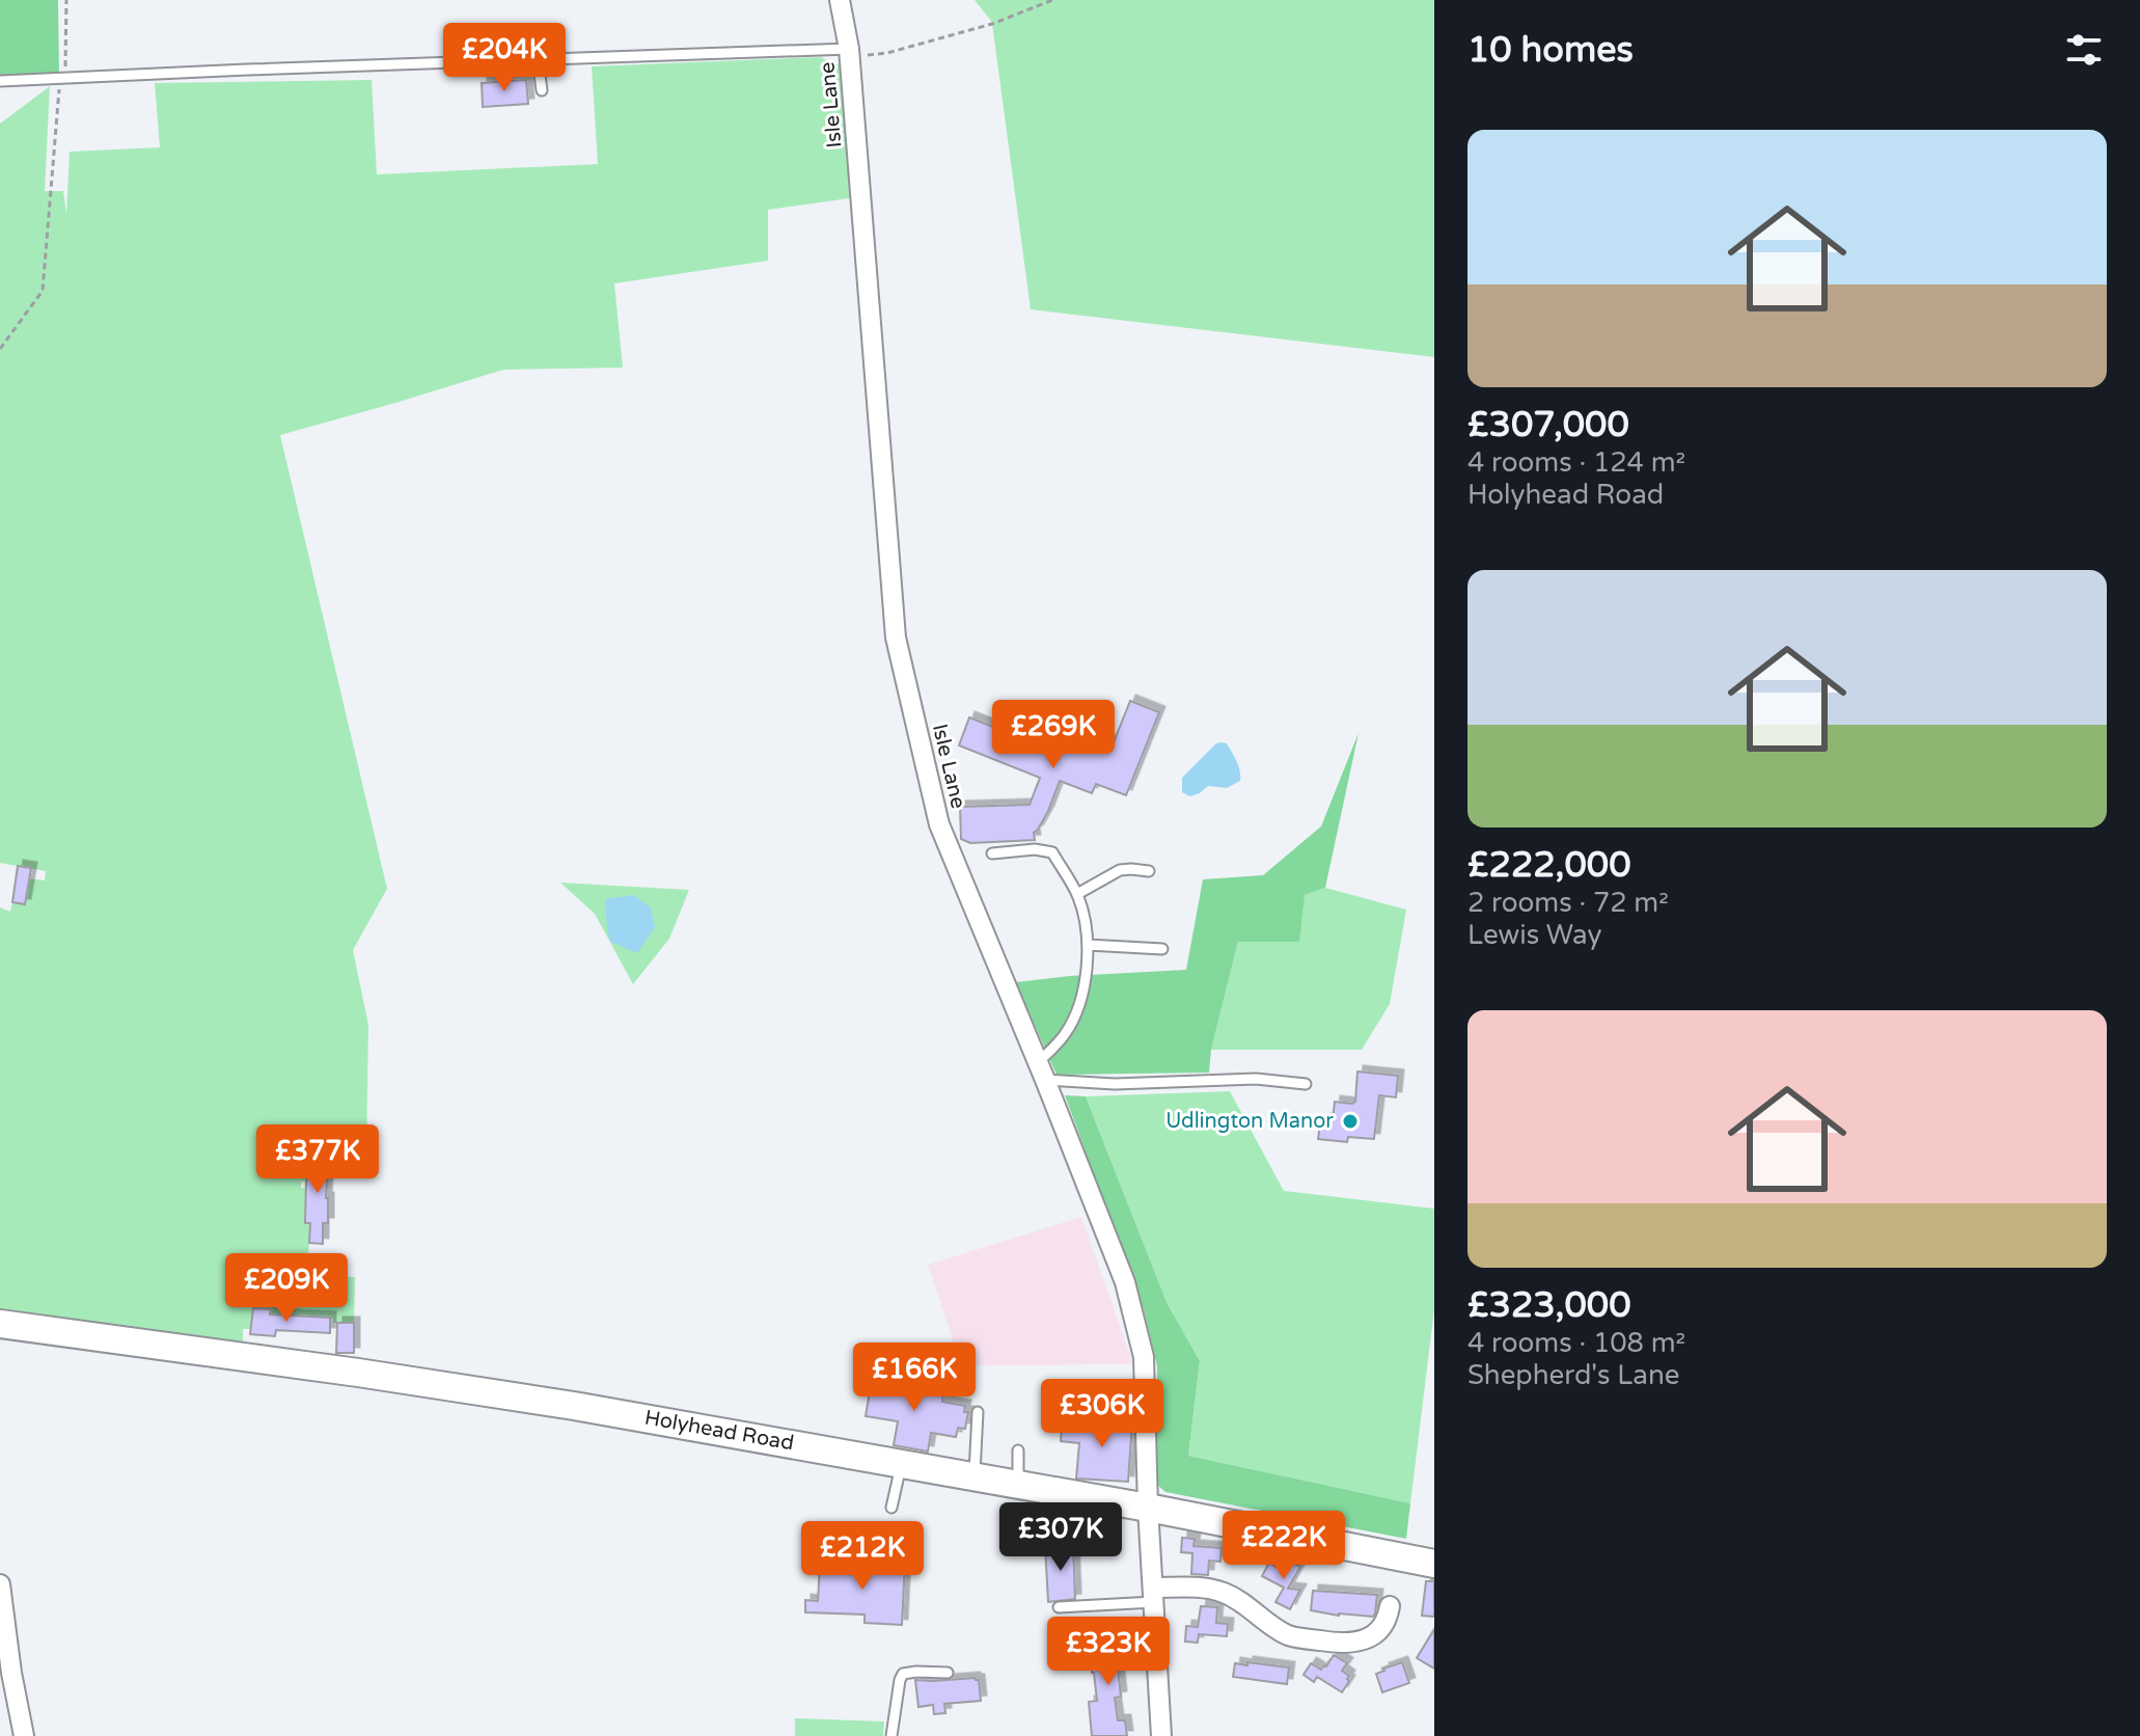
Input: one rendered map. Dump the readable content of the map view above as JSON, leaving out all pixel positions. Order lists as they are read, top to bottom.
{
  "streets": {
    "main road": ["Holyhead Road"],
    "street": ["Isle Lane"]
  },
  "crossings": [
    ["Isle Lane", "Holyhead Road"]
  ],
  "places": ["Udlington Manor"],
  "page": {
    "heading": "10 homes",
    "price": [
      "£204K",
      "£269K",
      "£377K",
      "£209K",
      "£166K",
      "£306K",
      "£307K",
      "£222K",
      "£212K",
      "£323K"
    ],
    "list": [
      {
        "name": "£307,000",
        "note": "4 rooms · 124 m² · Holyhead Road"
      },
      {
        "name": "£222,000",
        "note": "2 rooms · 72 m² · Lewis Way"
      },
      {
        "name": "£323,000",
        "note": "4 rooms · 108 m² · Shepherd's Lane"
      }
    ]
  }
}
